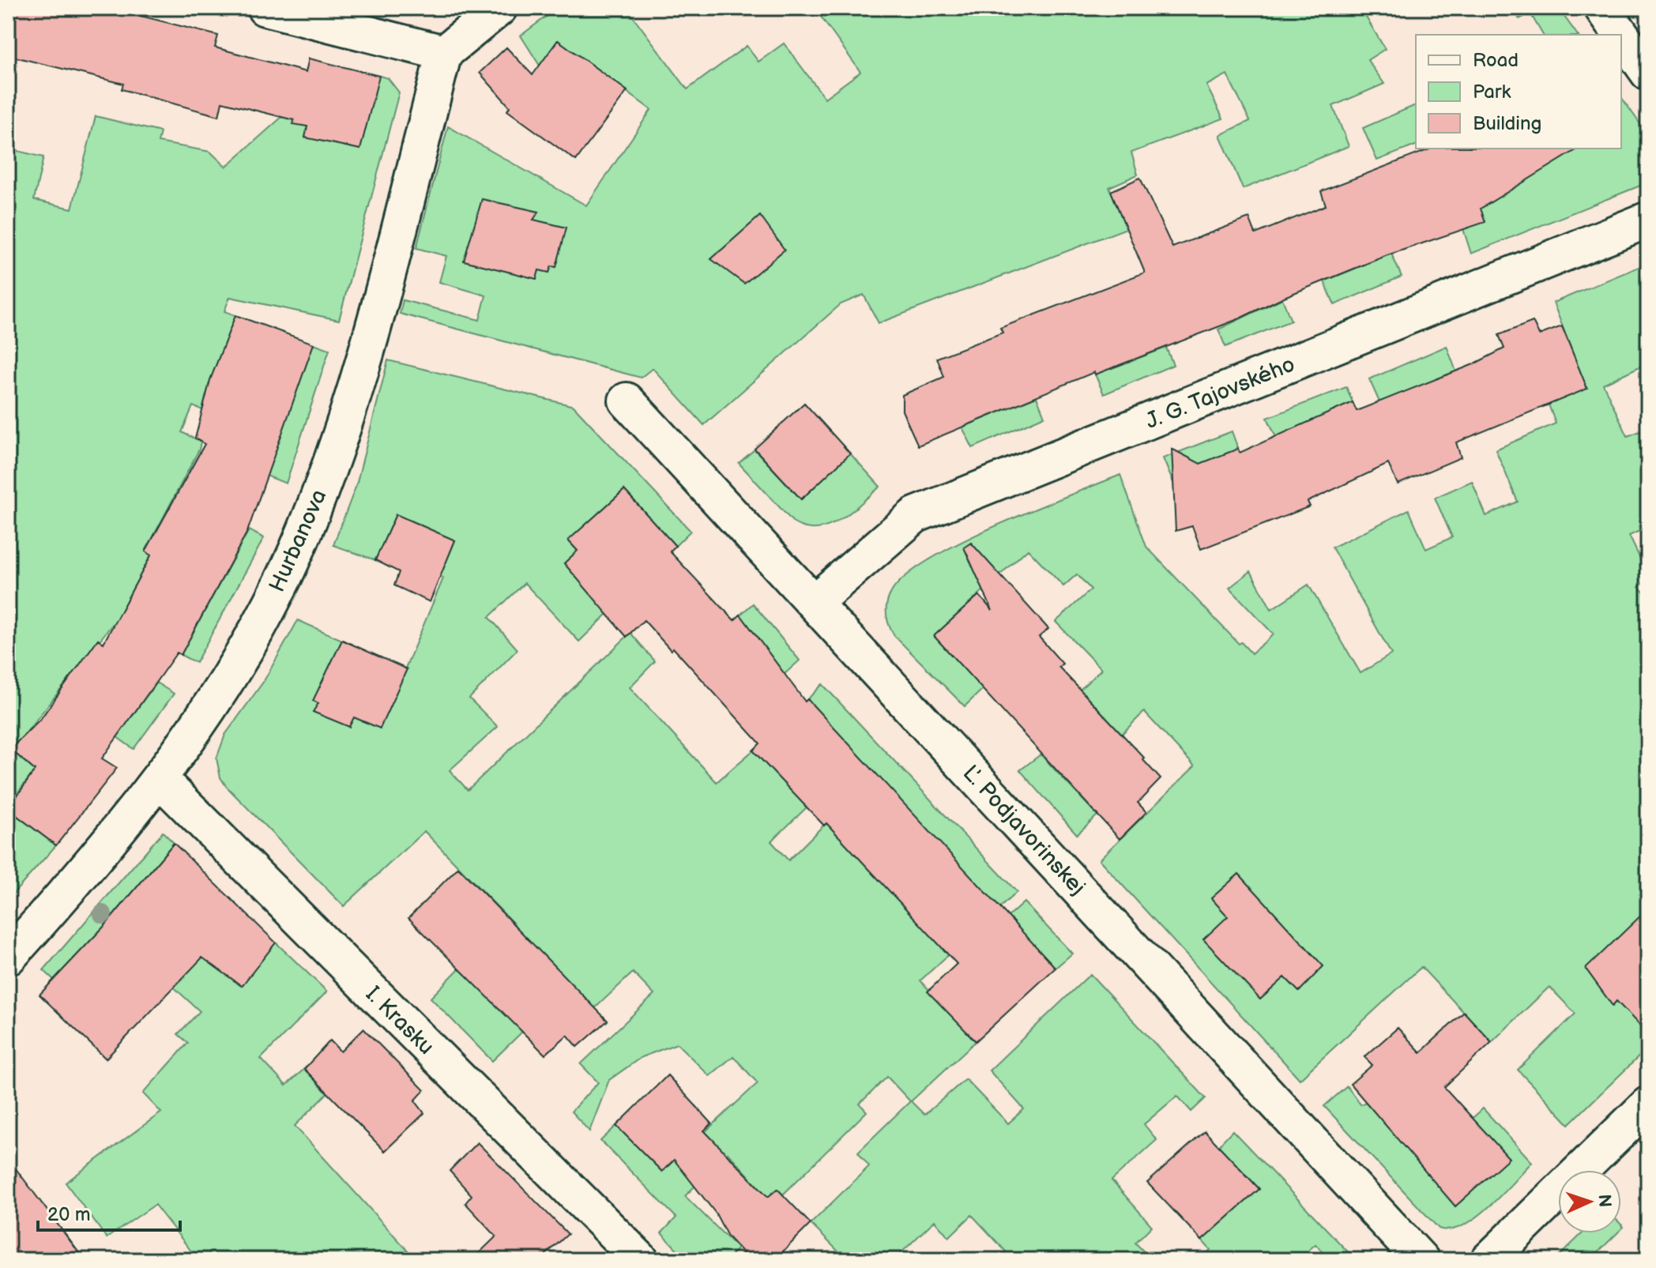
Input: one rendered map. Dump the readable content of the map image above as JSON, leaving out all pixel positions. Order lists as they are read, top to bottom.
{
  "streets": {
    "street": [
      "J. G. Tajovského",
      "Hurbanova",
      "Ľ. Podjavorinskej",
      "I. Krasku"
    ]
  },
  "crossings": [
    ["J. G. Tajovského", "Ľ. Podjavorinskej"],
    ["Hurbanova", "I. Krasku"]
  ],
  "legend": ["Road", "Park", "Building"],
  "scale_bar": "20 m",
  "north": "right"
}
